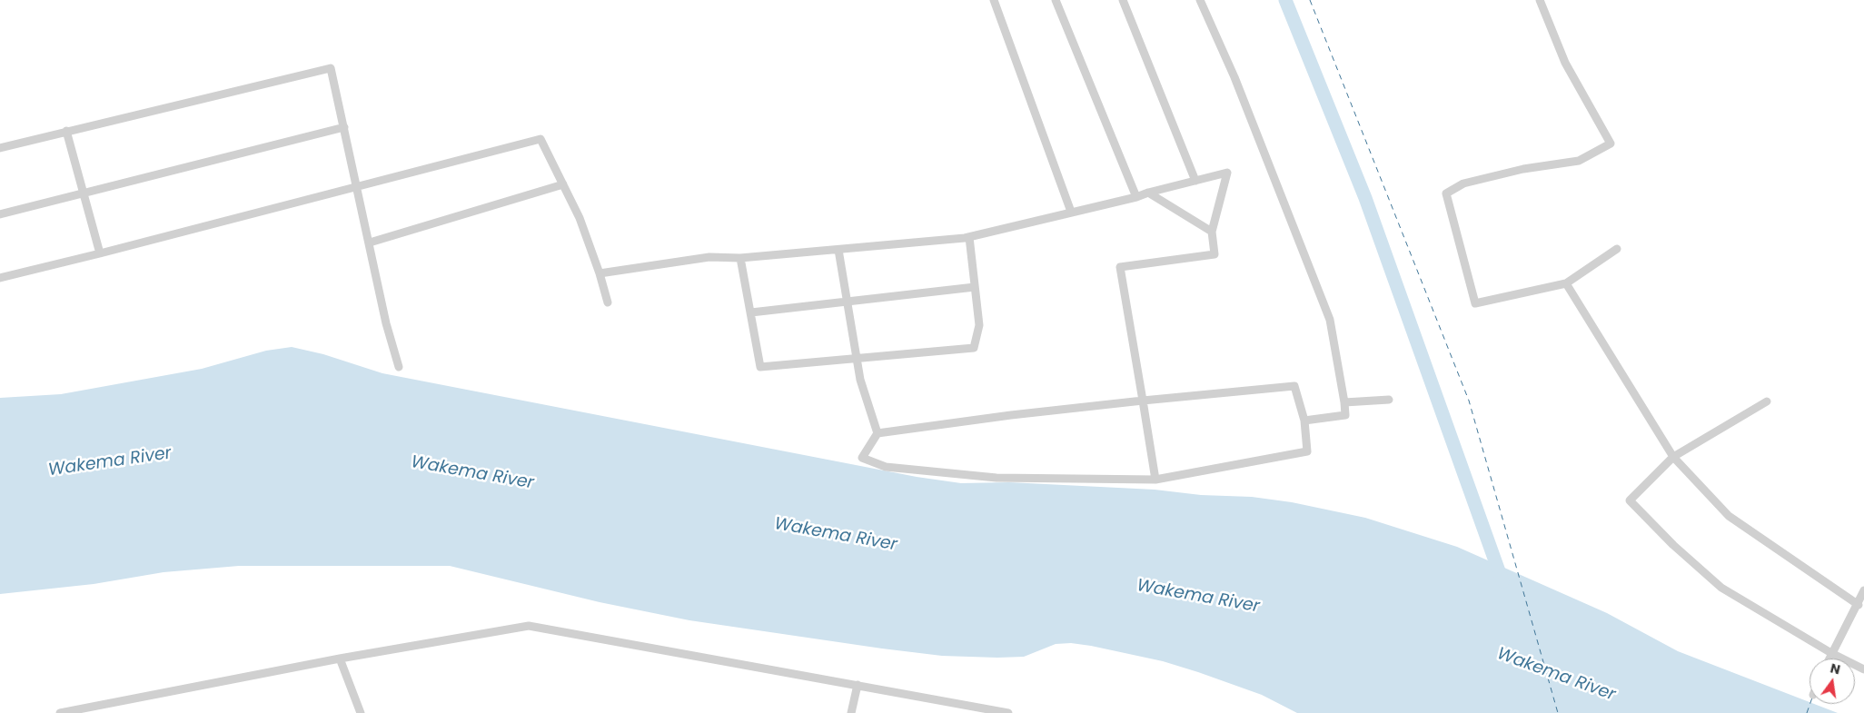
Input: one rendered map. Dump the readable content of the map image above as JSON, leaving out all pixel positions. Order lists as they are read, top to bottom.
{
  "water": ["Wakema River"],
  "north": "top"
}
